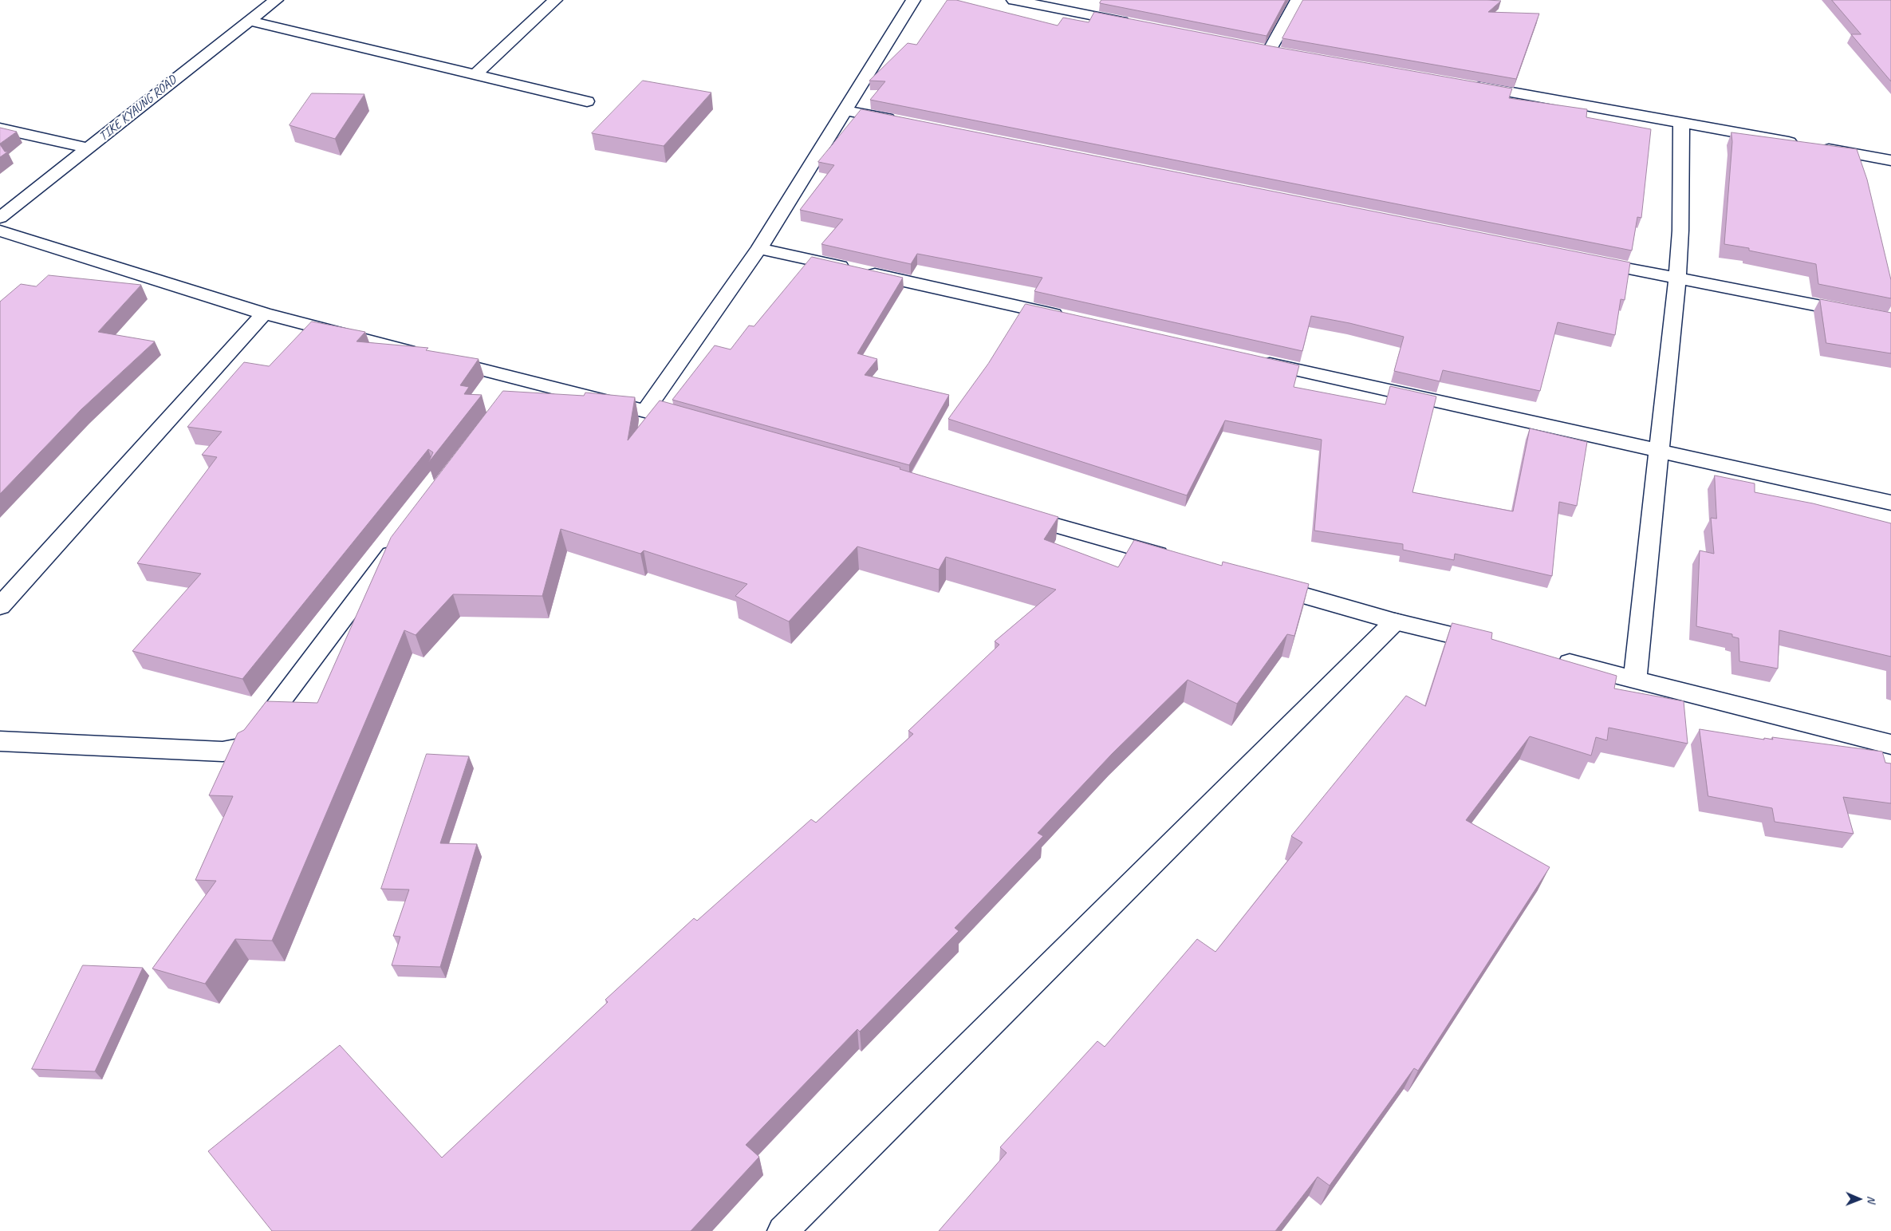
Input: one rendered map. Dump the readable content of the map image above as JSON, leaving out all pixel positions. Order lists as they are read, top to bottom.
{
  "streets": {
    "street": ["TIKE KYAUNG ROAD"]
  },
  "north": "right"
}
